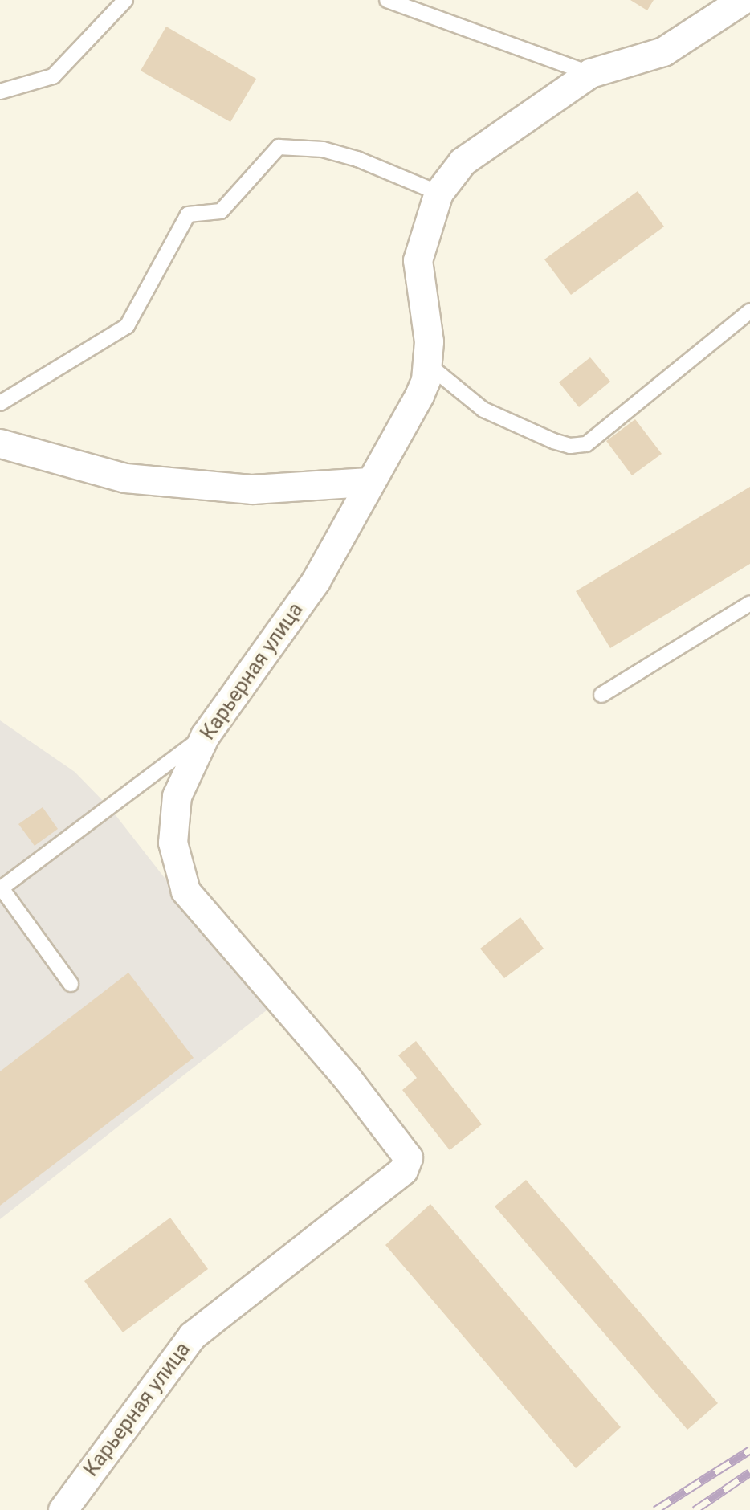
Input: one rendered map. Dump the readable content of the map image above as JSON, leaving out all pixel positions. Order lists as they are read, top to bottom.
{
  "streets": {
    "street": ["Карьерная улица"]
  }
}
